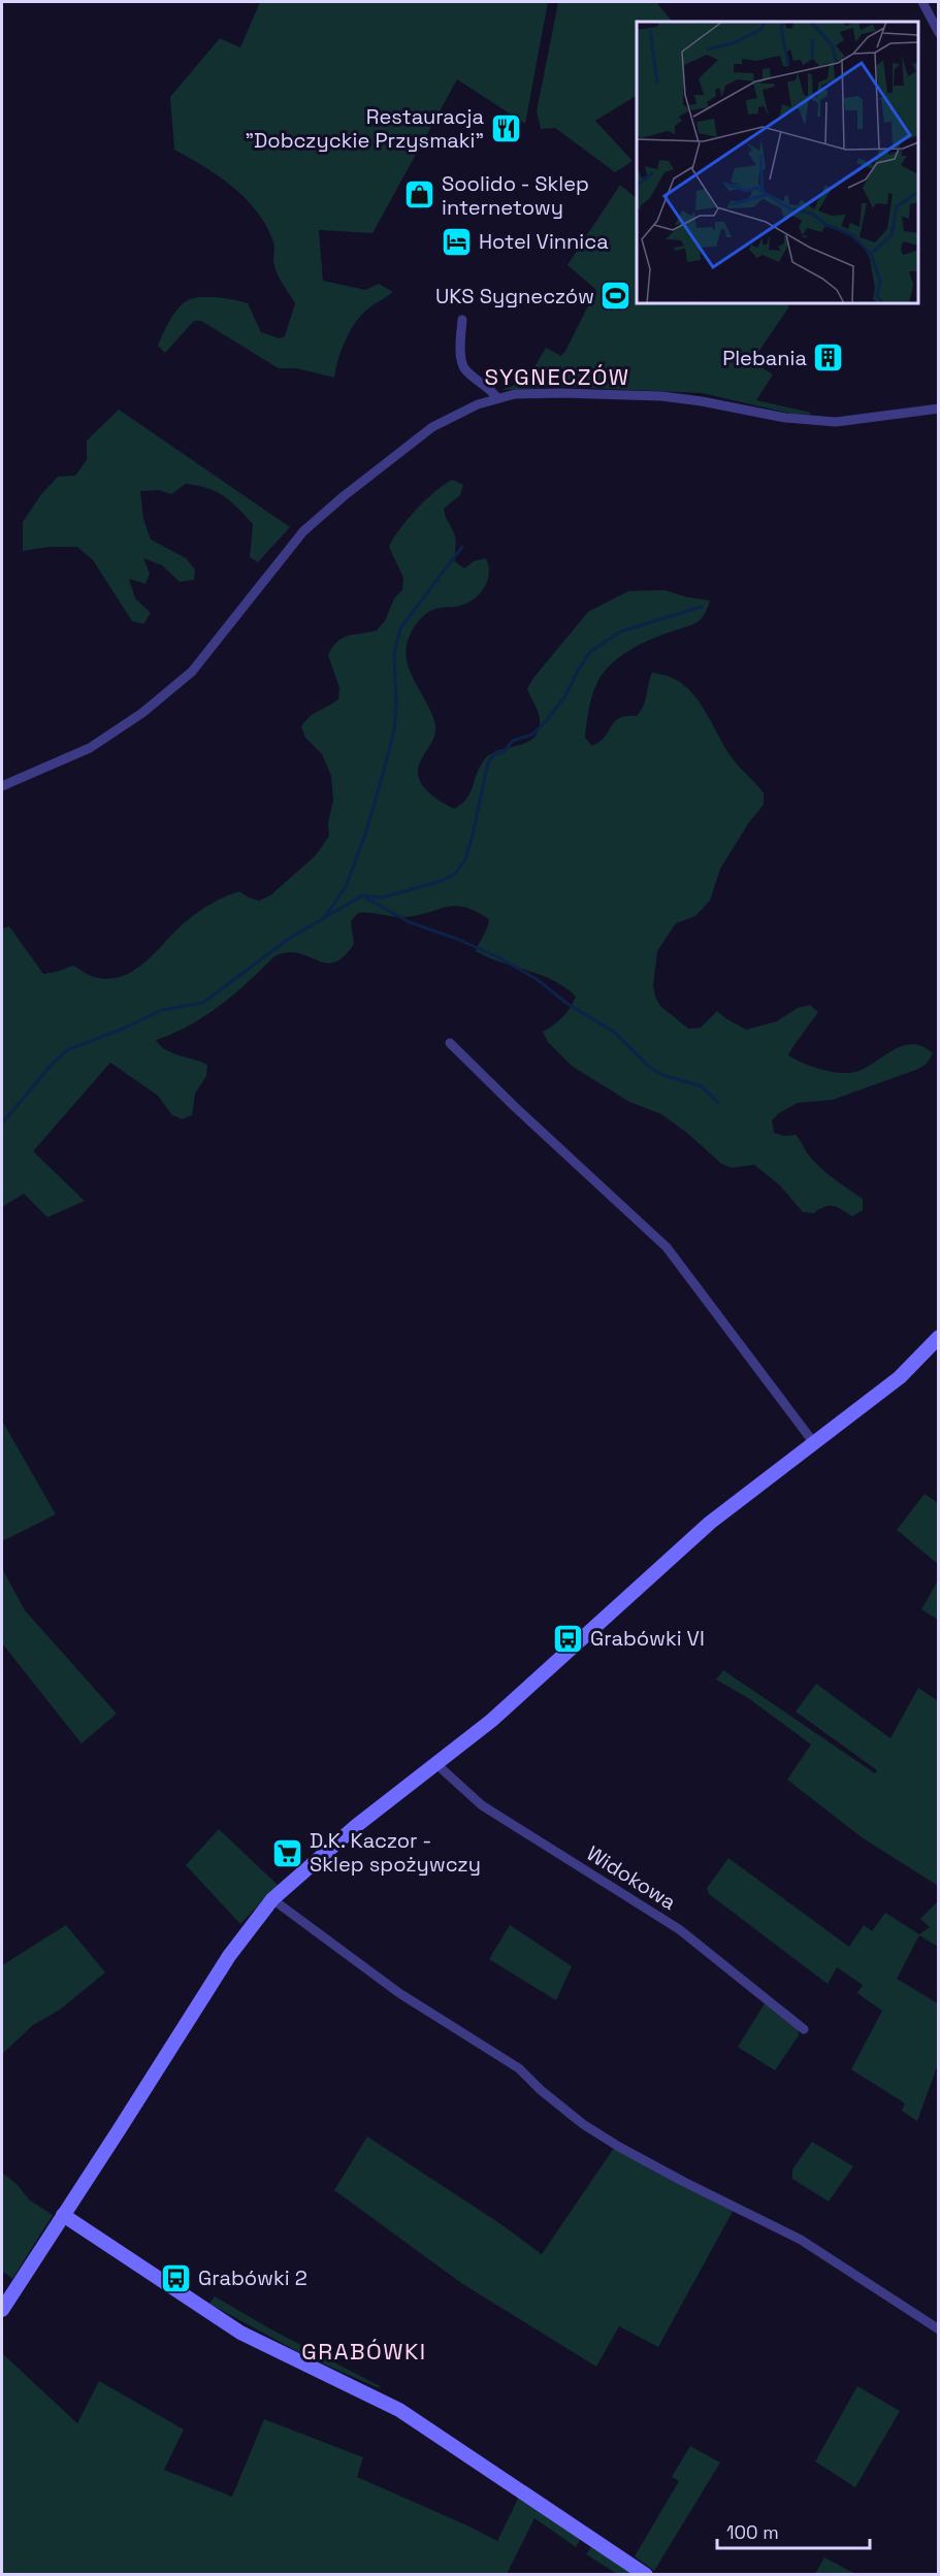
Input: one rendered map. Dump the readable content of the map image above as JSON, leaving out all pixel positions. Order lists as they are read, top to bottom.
{
  "streets": {
    "street": ["Widokowa"]
  },
  "districts": ["SYGNECZÓW", "GRABÓWKI"],
  "places": {
    "restaurant": ["Restauracja \"Dobczyckie Przysmaki\""],
    "shop": ["Soolido - Sklep internetowy"],
    "hotel": ["Hotel Vinnica"],
    "sports": ["UKS Sygneczów"],
    "building": ["Plebania"],
    "bus stop": ["Grabówki VI", "Grabówki 2"],
    "supermarket": ["D.K. Kaczor - Sklep spożywczy"]
  },
  "scale_bar": "100 m"
}
